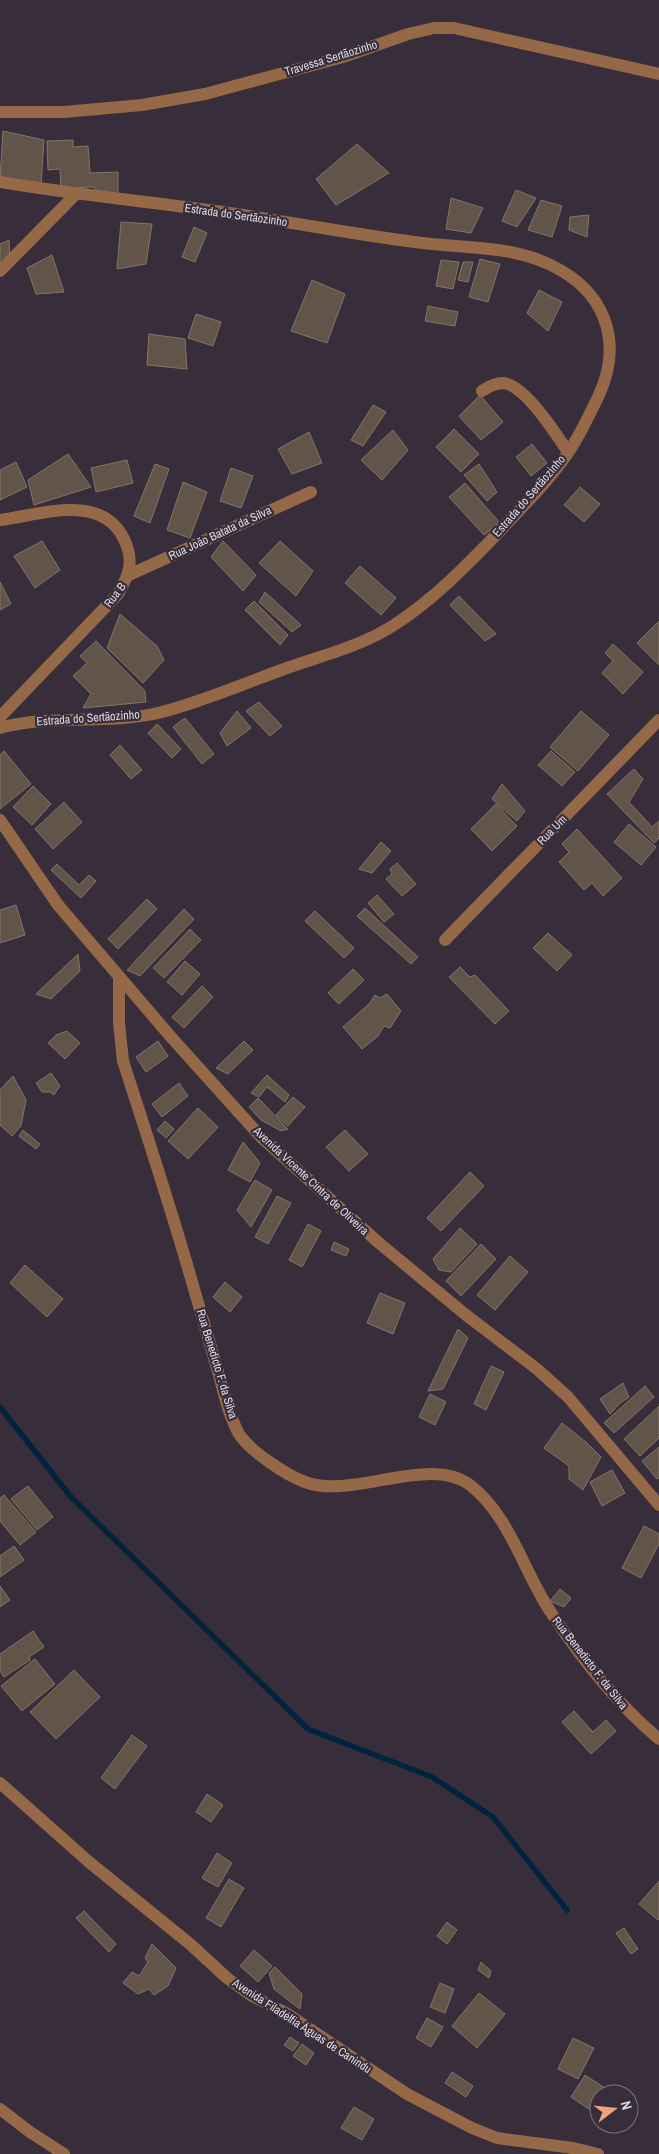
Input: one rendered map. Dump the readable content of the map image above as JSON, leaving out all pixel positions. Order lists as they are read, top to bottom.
{
  "streets": {
    "street": [
      "Travessa Sertãozinho",
      "Estrada do Sertãozinho",
      "Rua João Batata da Silva",
      "Rua B",
      "Rua Um",
      "Avenida Vicente Cintra de Oliveira",
      "Rua Benedicto F. da Silva",
      "Avenida Filadélfia Águas de Canindu"
    ]
  },
  "crossings": [
    ["Rua João Batata da Silva", "Rua B"],
    ["Avenida Vicente Cintra de Oliveira", "Rua Benedicto F. da Silva"]
  ],
  "north": "right"
}
